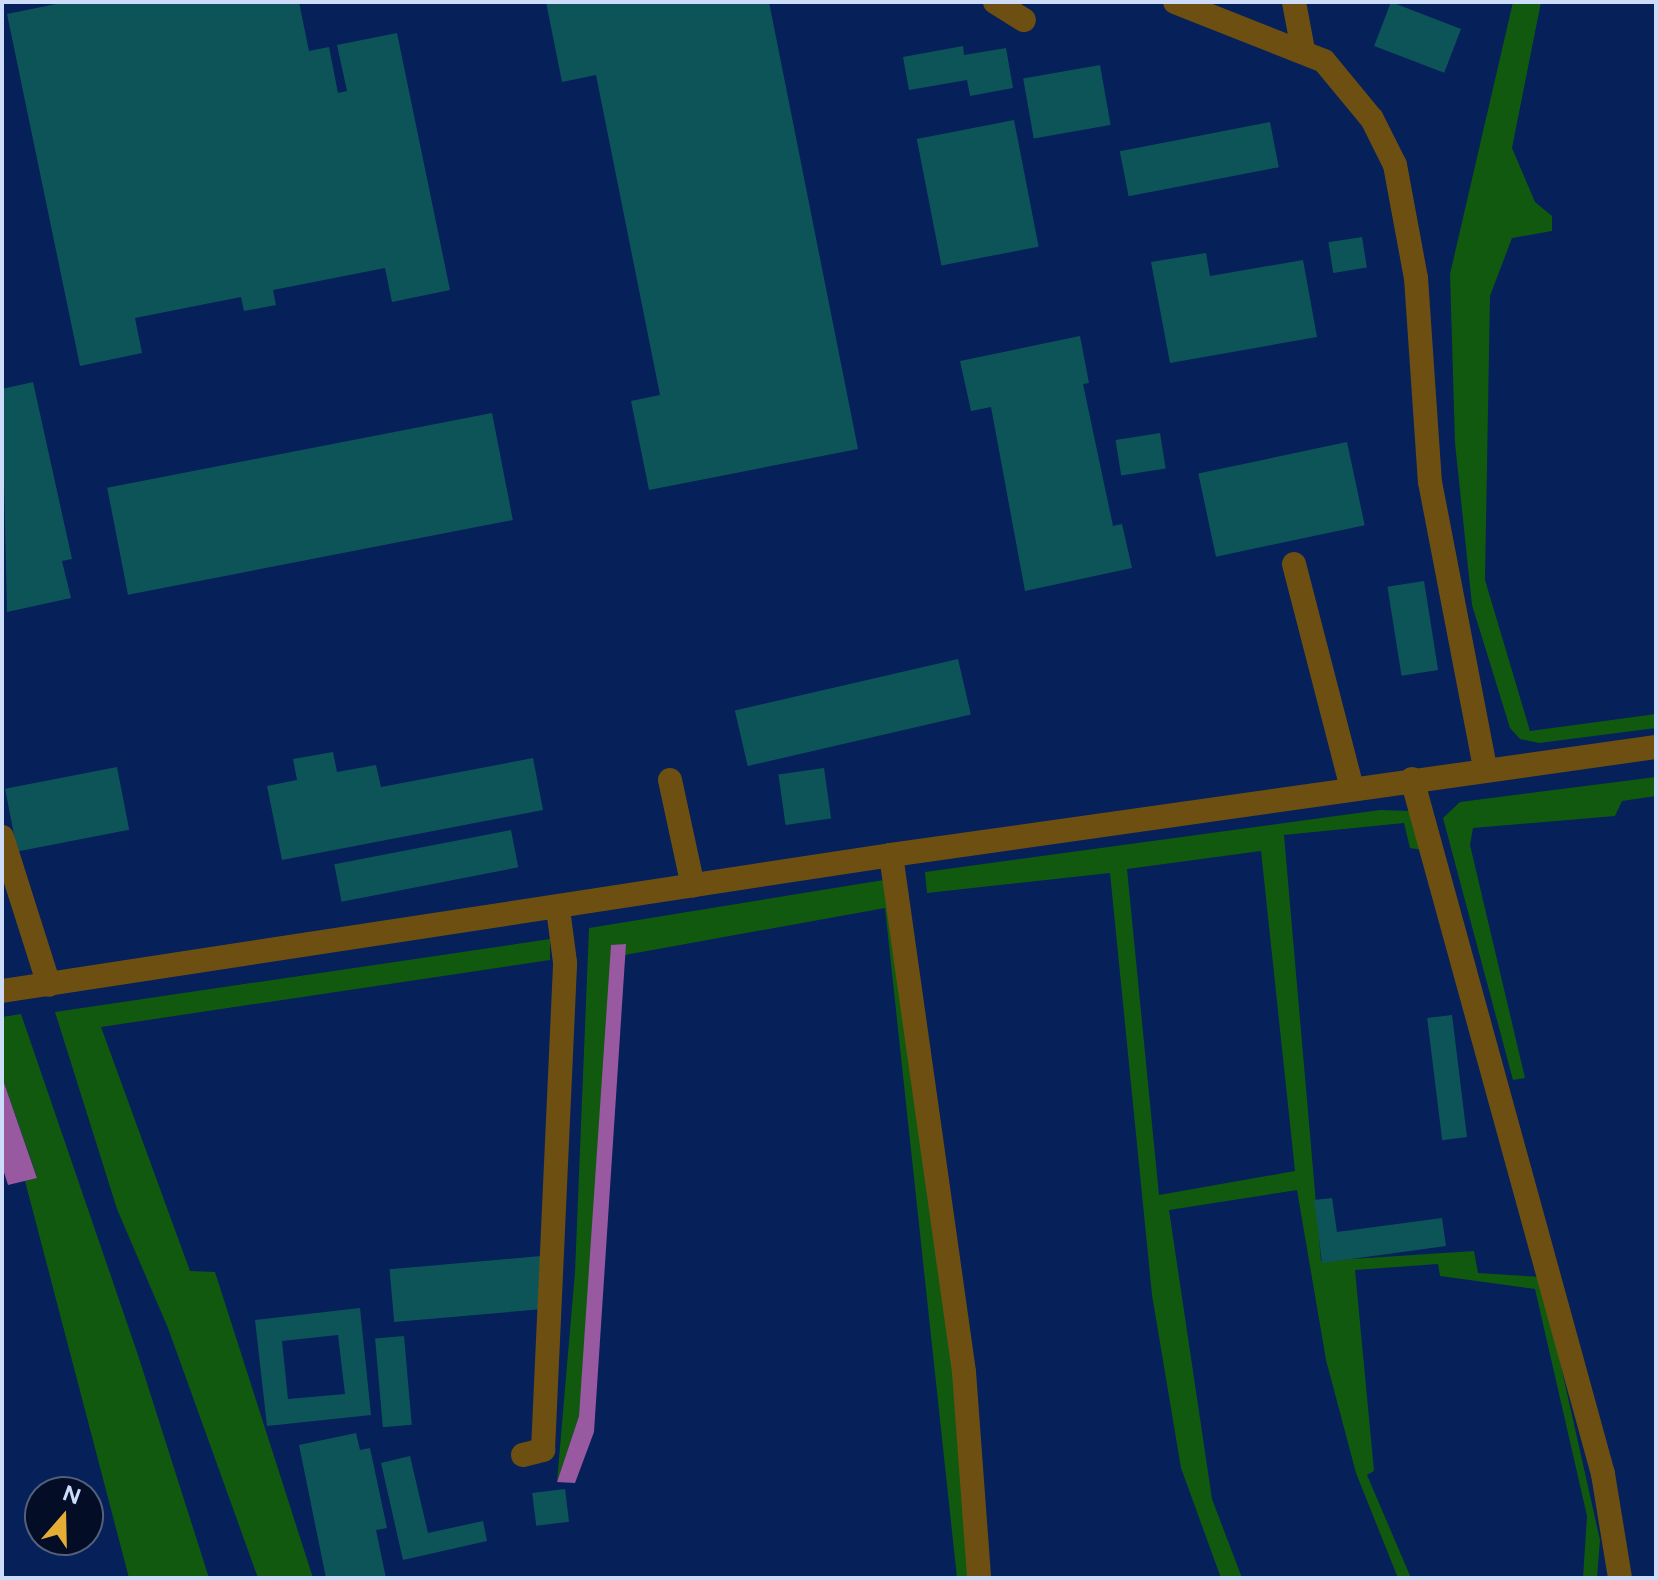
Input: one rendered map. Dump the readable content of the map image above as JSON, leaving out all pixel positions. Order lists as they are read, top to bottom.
{
  "north": "top"
}
